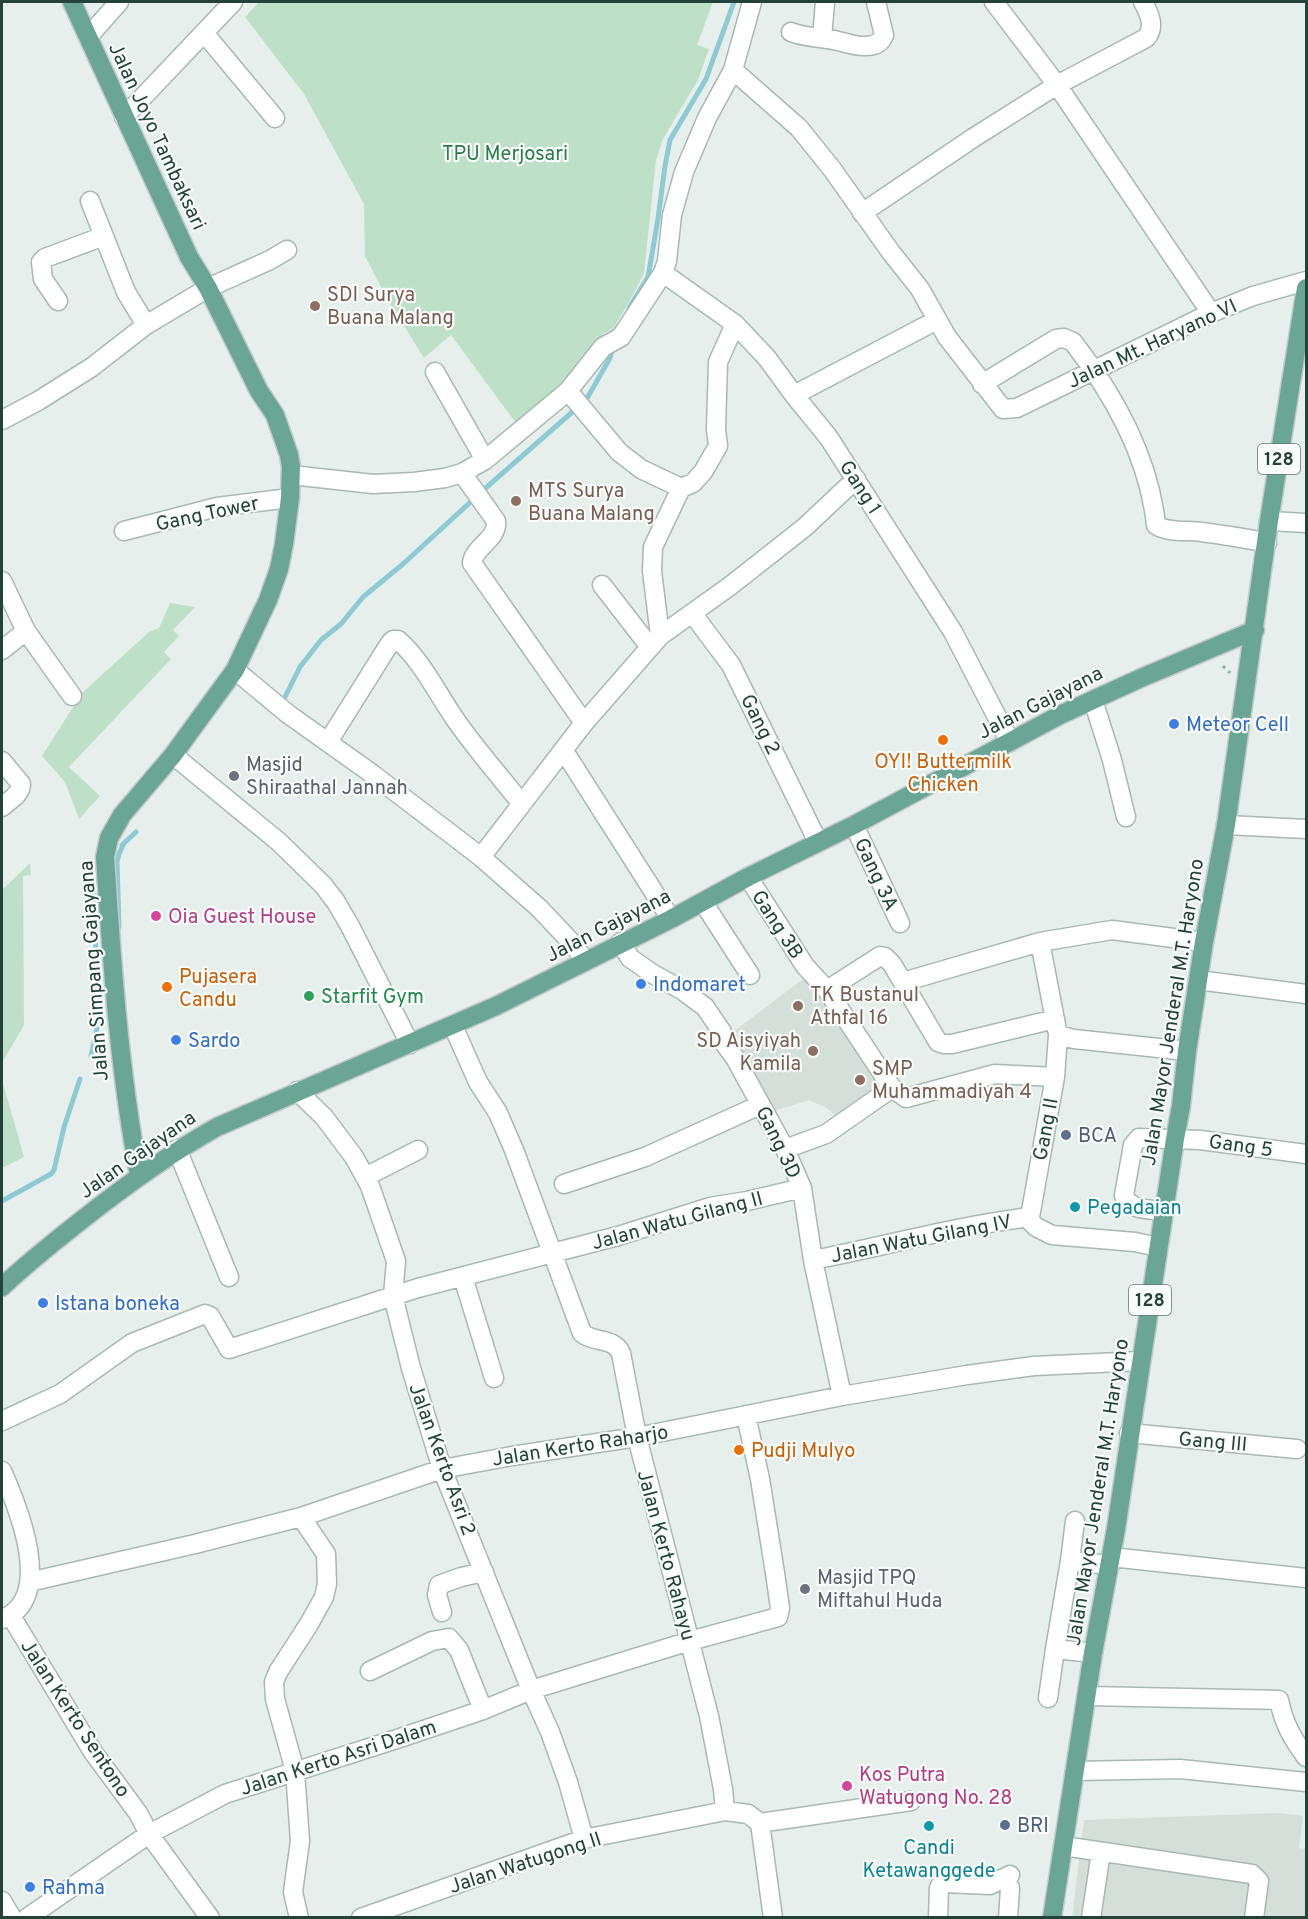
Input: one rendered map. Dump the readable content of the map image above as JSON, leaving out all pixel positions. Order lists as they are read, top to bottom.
{
  "streets": {
    "main road": [
      "Jalan Joyo Tambaksari",
      "128",
      "Jalan Gajayana",
      "Jalan Simpang Gajayana",
      "Jalan Mayor Jenderal M.T. Haryono"
    ],
    "street": [
      "Jalan Mt. Haryano VI",
      "Gang 1",
      "Gang Tower",
      "Gang 2",
      "Gang 3A",
      "Gang 3B",
      "Gang II",
      "Gang 3D",
      "Gang 5",
      "Jalan Watu Gilang II",
      "Jalan Watu Gilang IV",
      "Gang III",
      "Jalan Kerto Raharjo",
      "Jalan Kerto Asri 2",
      "Jalan Kerto Rahayu",
      "Jalan Kerto Sentono",
      "Jalan Kerto Asri Dalam",
      "Jalan Watugong II"
    ]
  },
  "crossings": [
    ["Jalan Joyo Tambaksari", "Jalan Simpang Gajayana"],
    ["128", "Jalan Gajayana"],
    ["128", "Jalan Mayor Jenderal M.T. Haryono"],
    ["Gang 1", "Jalan Gajayana"],
    ["Gang Tower", "Jalan Simpang Gajayana"],
    ["Jalan Gajayana", "Gang 2"],
    ["Jalan Gajayana", "Gang 3A"],
    ["Jalan Gajayana", "Gang 3B"],
    ["Jalan Gajayana", "Jalan Simpang Gajayana"],
    ["Jalan Gajayana", "Gang 3D"],
    ["Jalan Gajayana", "Jalan Kerto Asri 2"],
    ["Jalan Gajayana", "Jalan Kerto Rahayu"],
    ["Jalan Mayor Jenderal M.T. Haryono", "Gang 5"],
    ["Jalan Mayor Jenderal M.T. Haryono", "Gang III"],
    ["Jalan Mayor Jenderal M.T. Haryono", "Jalan Kerto Raharjo"],
    ["Gang II", "Jalan Watu Gilang IV"],
    ["Gang 3D", "Jalan Watu Gilang II"],
    ["Gang 3D", "Jalan Watu Gilang IV"],
    ["Gang 3D", "Jalan Kerto Raharjo"],
    ["Jalan Watu Gilang II", "Jalan Kerto Asri 2"],
    ["Jalan Watu Gilang II", "Jalan Kerto Rahayu"],
    ["Jalan Kerto Raharjo", "Jalan Kerto Asri 2"],
    ["Jalan Kerto Raharjo", "Jalan Kerto Rahayu"],
    ["Jalan Kerto Raharjo", "Jalan Kerto Sentono"],
    ["Jalan Kerto Raharjo", "Jalan Kerto Asri Dalam"],
    ["Jalan Kerto Asri 2", "Jalan Kerto Asri Dalam"],
    ["Jalan Kerto Asri 2", "Jalan Watugong II"],
    ["Jalan Kerto Rahayu", "Jalan Kerto Asri Dalam"],
    ["Jalan Kerto Rahayu", "Jalan Watugong II"],
    ["Jalan Kerto Sentono", "Jalan Kerto Asri Dalam"]
  ],
  "parks": ["TPU Merjosari"],
  "places": [
    "SDI Surya Buana Malang",
    "MTS Surya Buana Malang",
    "Meteor Cell",
    "OYI! Buttermilk Chicken",
    "Masjid Shiraathal Jannah",
    "Oia Guest House",
    "Indomaret",
    "Pujasera Candu",
    "Starfit Gym",
    "TK Bustanul Athfal 16",
    "Sardo",
    "SD Aisyiyah Kamila",
    "SMP Muhammadiyah 4",
    "BCA",
    "Pegadaian",
    "Istana boneka",
    "Pudji Mulyo",
    "Masjid TPQ Miftahul Huda",
    "Kos Putra Watugong No. 28",
    "BRI",
    "Candi Ketawanggede",
    "Rahma"
  ]
}
